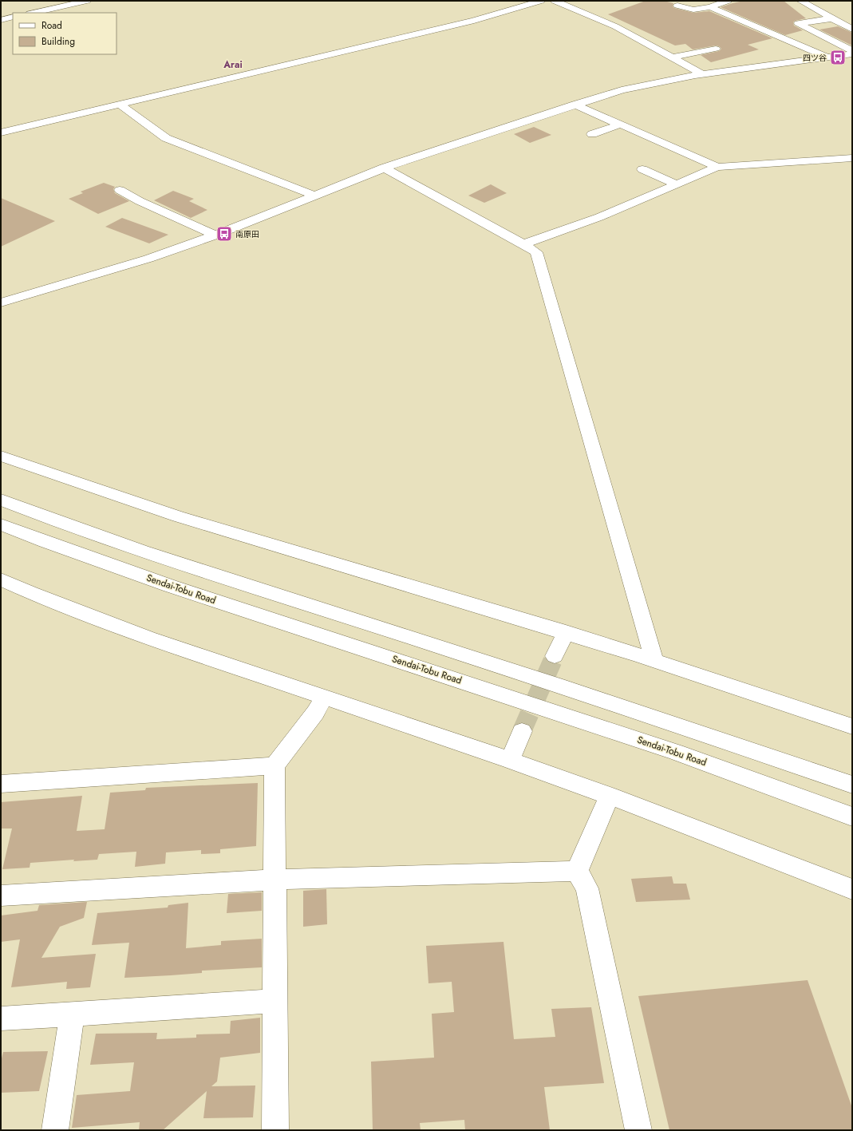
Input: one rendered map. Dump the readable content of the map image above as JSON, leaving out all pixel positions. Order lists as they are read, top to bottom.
{
  "streets": {
    "main road": ["Sendai-Tobu Road"]
  },
  "districts": ["Arai"],
  "places": {
    "bus stop": ["四ツ谷", "南原田"]
  },
  "legend": ["Road", "Building"]
}
